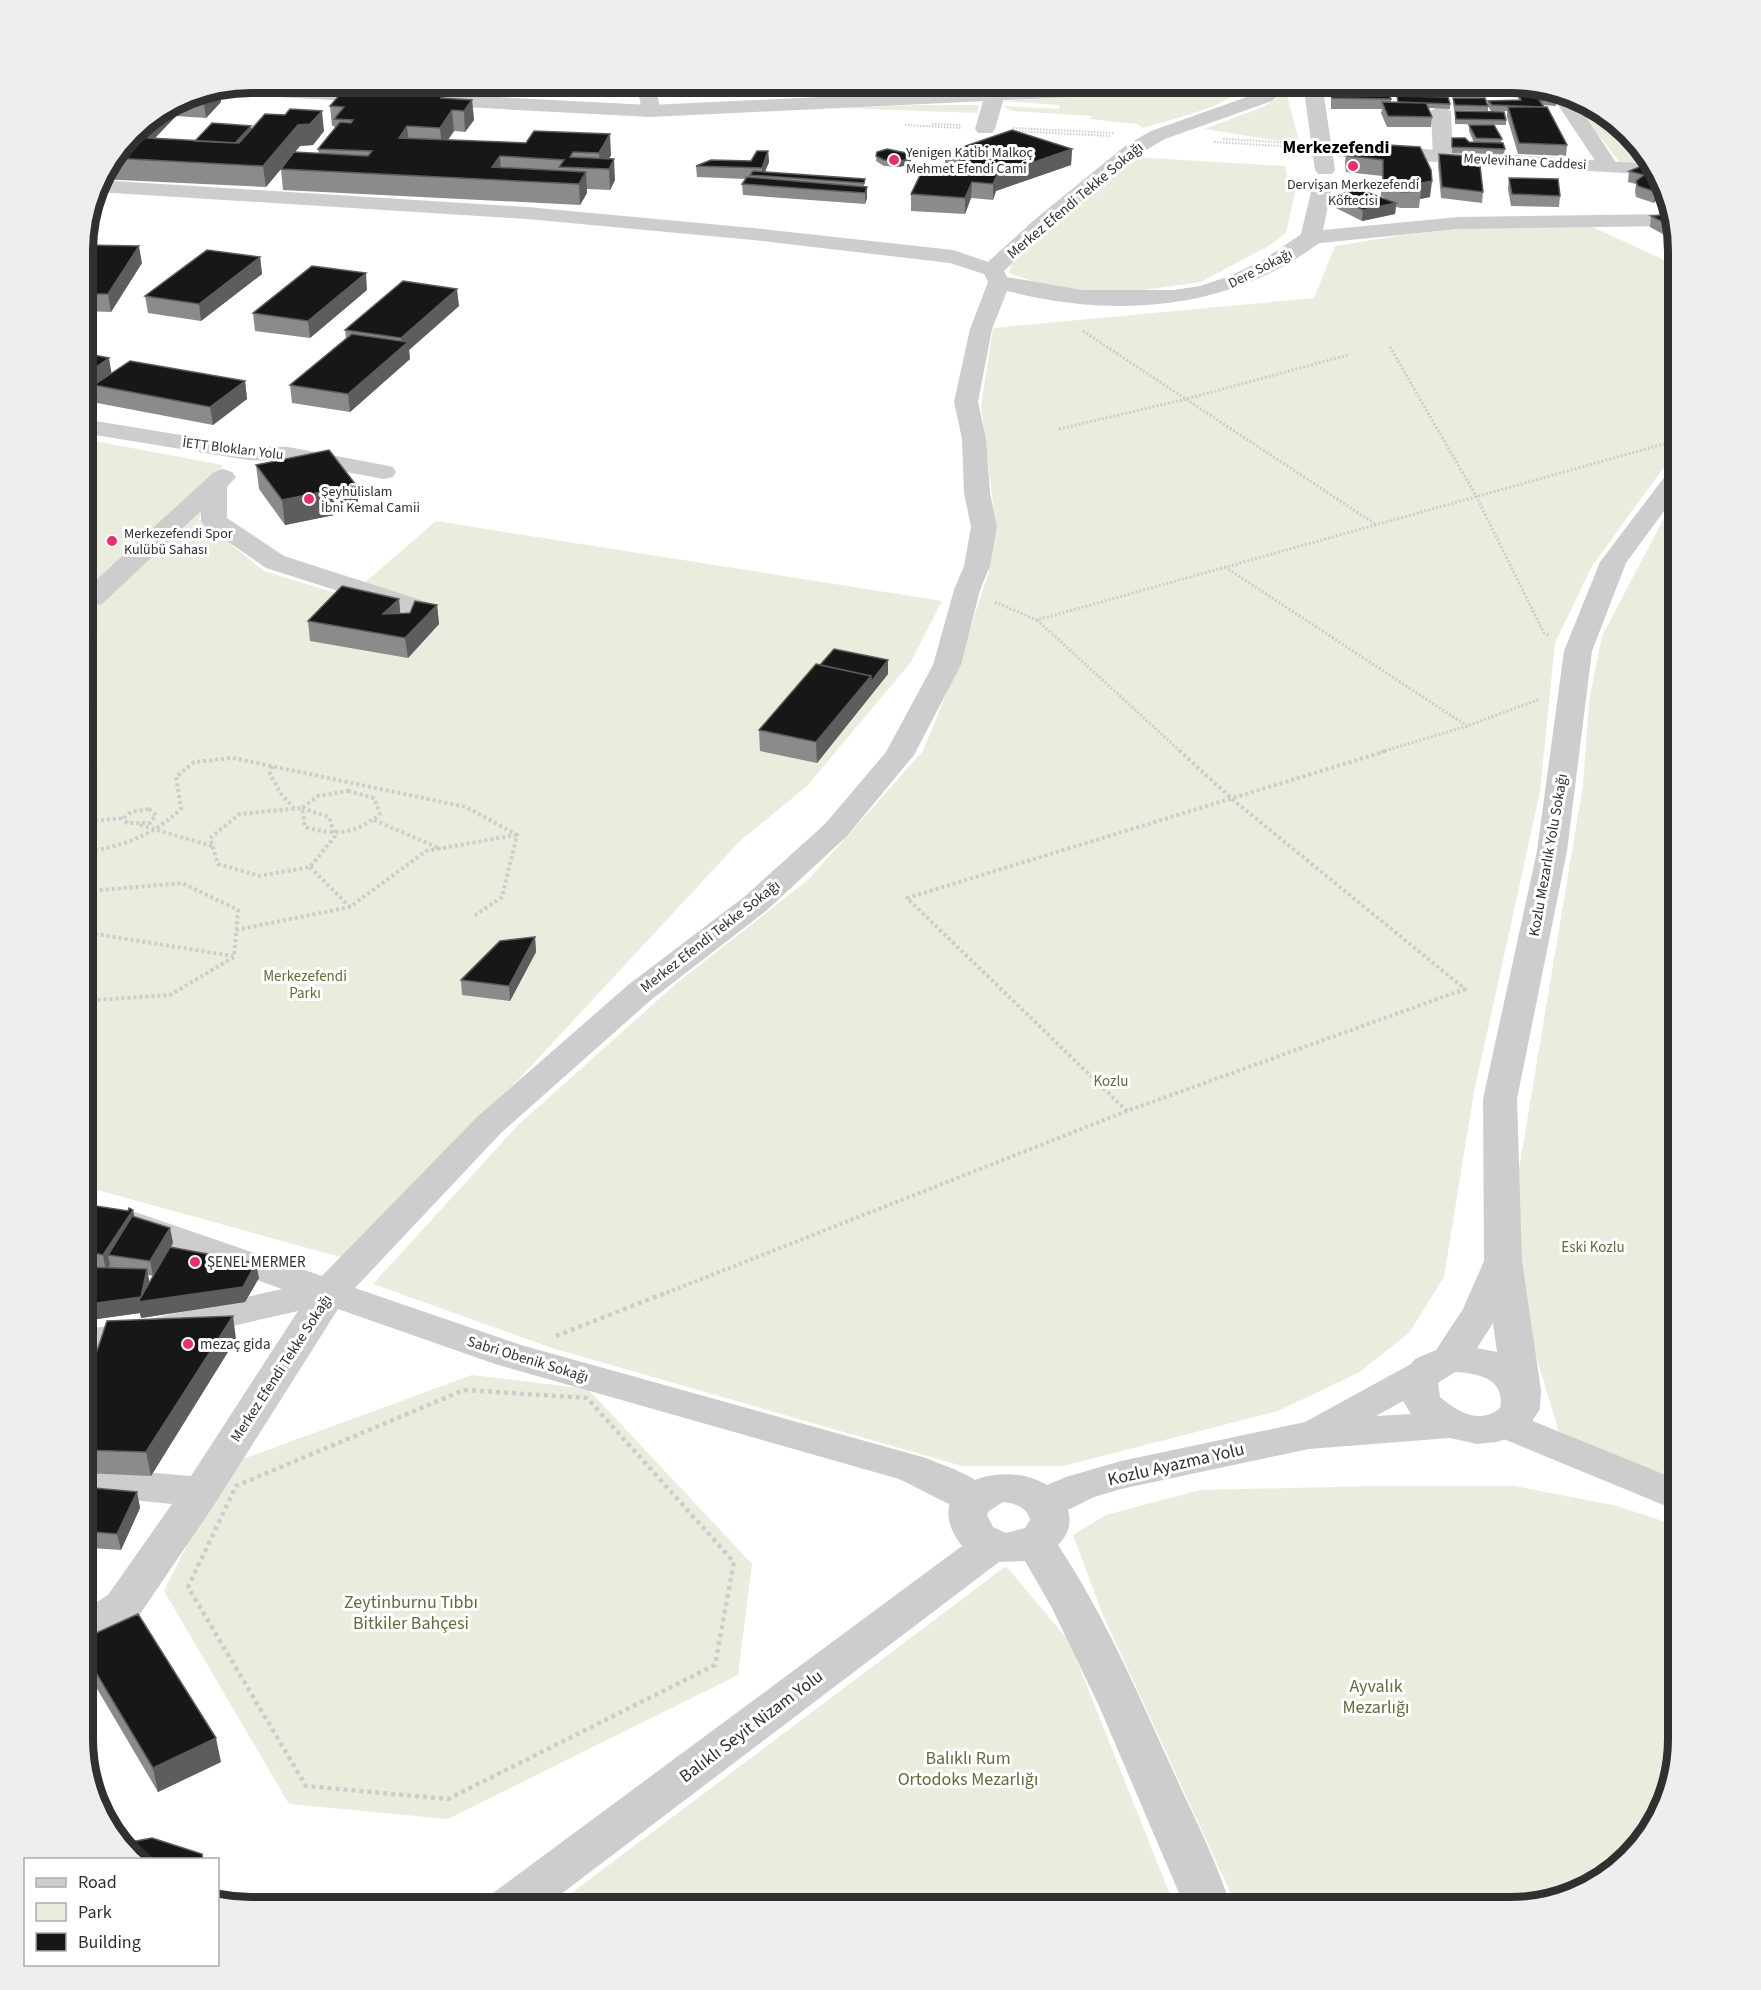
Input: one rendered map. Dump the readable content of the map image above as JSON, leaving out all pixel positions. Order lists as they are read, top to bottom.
{
  "streets": {
    "street": [
      "Mevlevihane Caddesi",
      "Merkez Efendi Tekke Sokağı",
      "Dere Sokağı",
      "İETT Blokları Yolu",
      "Kozlu Mezarlık Yolu Sokağı",
      "Sabri Obenik Sokağı",
      "Kozlu Ayazma Yolu",
      "Balıklı Seyit Nizam Yolu"
    ]
  },
  "crossings": [
    ["Merkez Efendi Tekke Sokağı", "Dere Sokağı"],
    ["Merkez Efendi Tekke Sokağı", "Sabri Obenik Sokağı"],
    ["Sabri Obenik Sokağı", "Kozlu Ayazma Yolu"],
    ["Sabri Obenik Sokağı", "Balıklı Seyit Nizam Yolu"],
    ["Kozlu Ayazma Yolu", "Balıklı Seyit Nizam Yolu"]
  ],
  "districts": ["Merkezefendi"],
  "parks": [
    "Merkezefendi Parkı",
    "Kozlu",
    "Eski Kozlu",
    "Zeytinburnu Tıbbı Bitkiler Bahçesi",
    "Ayvalık Mezarlığı",
    "Balıklı Rum Ortodoks Mezarlığı"
  ],
  "places": [
    "Yenigen Katibi Malkoç Mehmet Efendi Cami",
    "Dervişan Merkezefendi Köftecisi",
    "Şeyhülislam İbni Kemal Camii",
    "Merkezefendi Spor Kulübü Sahası",
    "ŞENEL MERMER",
    "mezaç gida"
  ],
  "legend": ["Road", "Park", "Building"]
}
